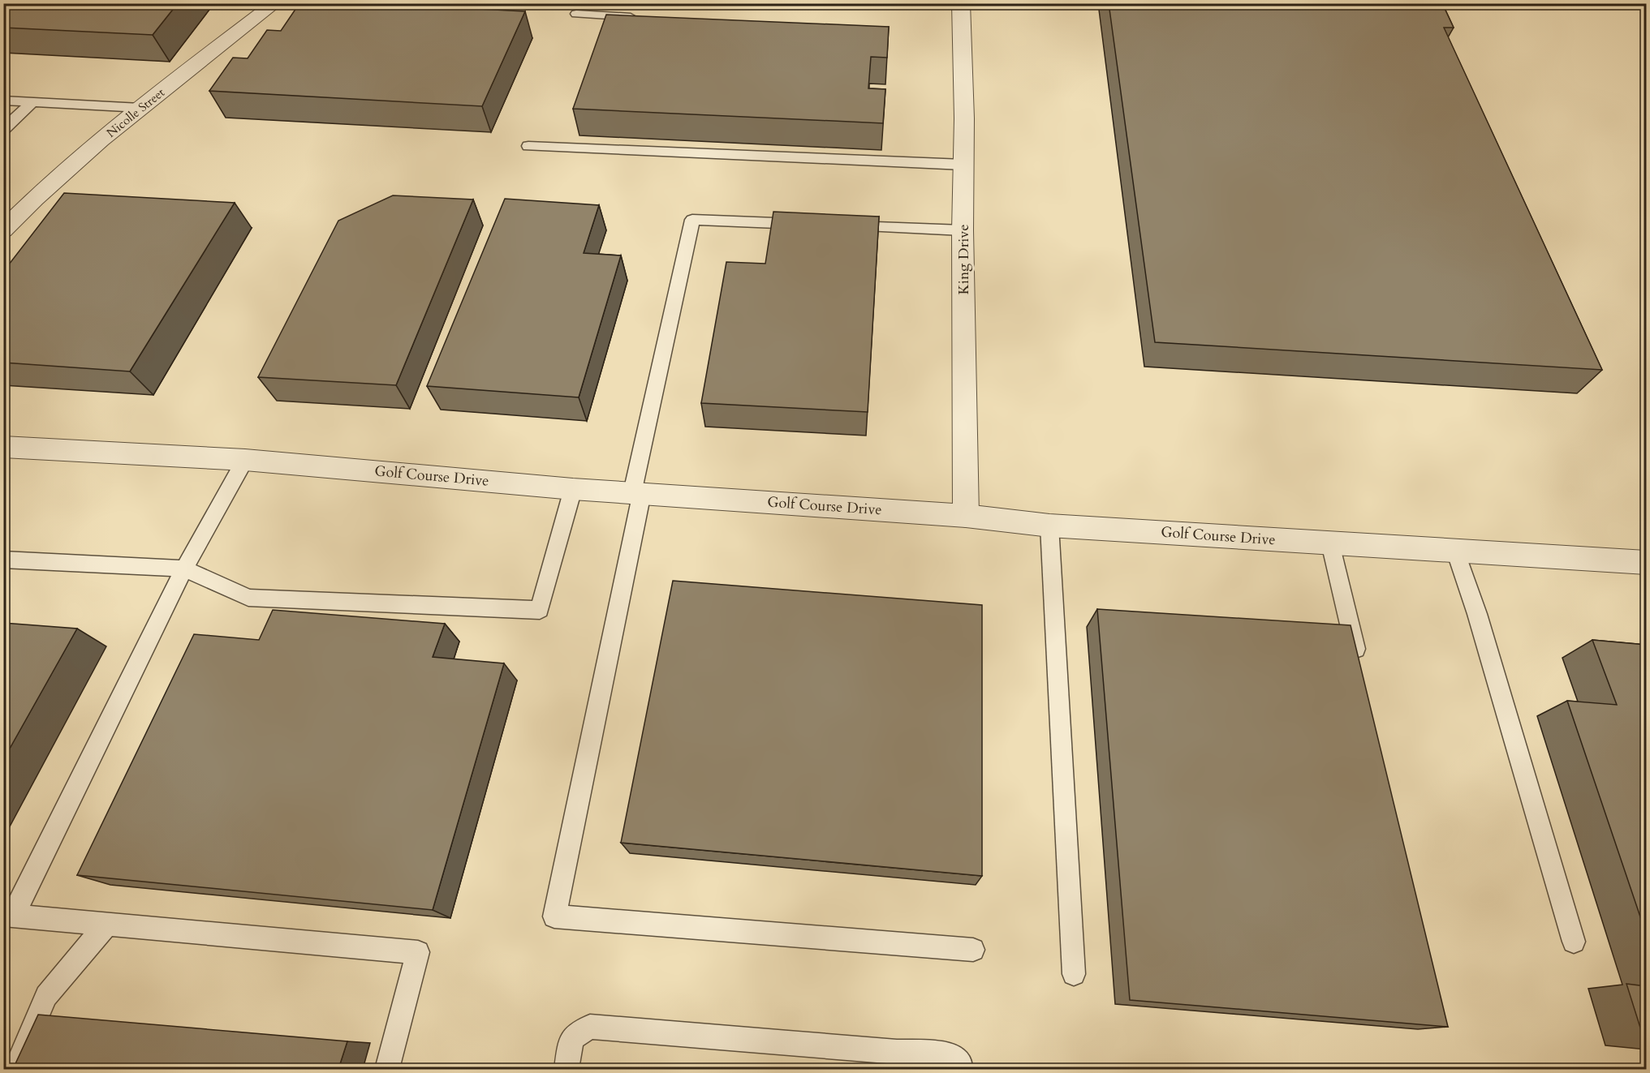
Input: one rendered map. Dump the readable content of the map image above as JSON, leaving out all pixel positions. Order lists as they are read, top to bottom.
{
  "streets": {
    "street": ["Nicolle Street", "King Drive", "Golf Course Drive"]
  },
  "crossings": [
    ["King Drive", "Golf Course Drive"]
  ]
}
